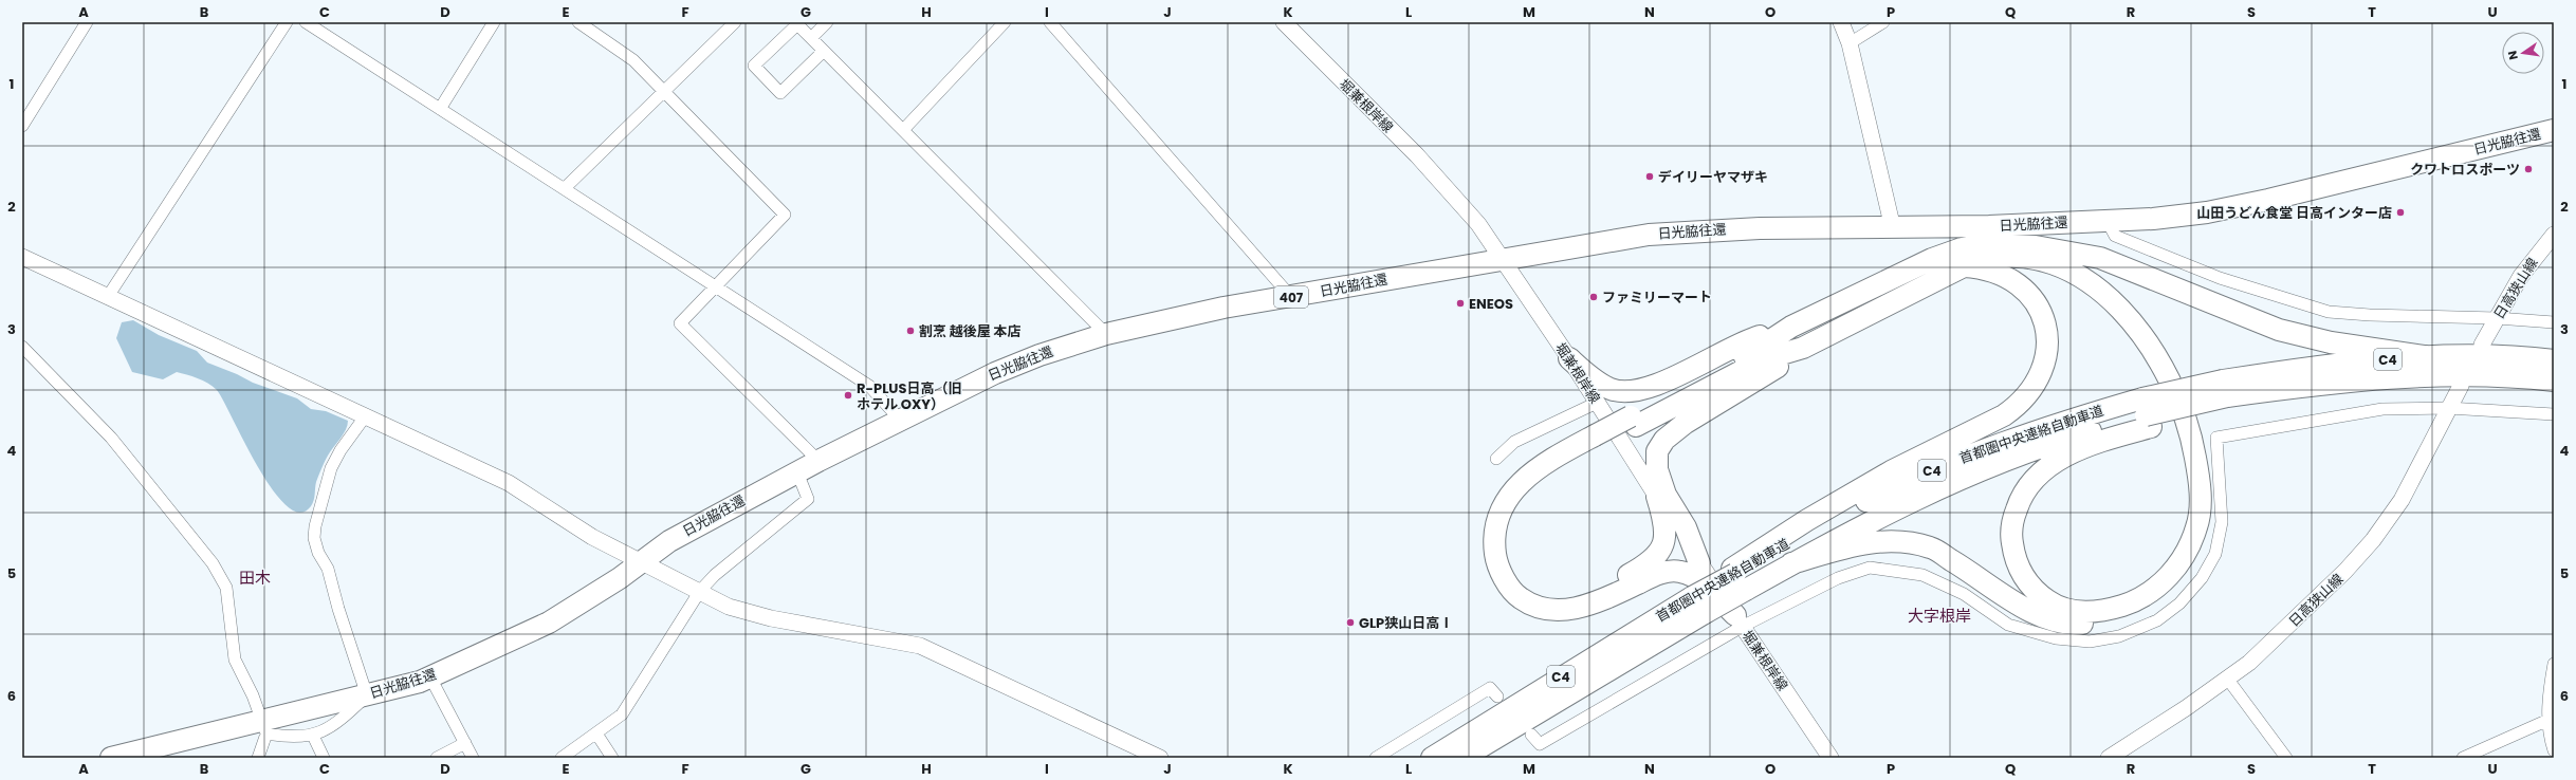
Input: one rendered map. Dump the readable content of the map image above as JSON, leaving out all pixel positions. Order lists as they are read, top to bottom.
{
  "streets": {
    "highway": [
      "日光脇往還",
      "407",
      "C4",
      "首都圏中央連絡自動車道"
    ],
    "main road": ["堀兼根岸線", "日高狭山線"]
  },
  "crossings": [
    ["堀兼根岸線", "日光脇往還"]
  ],
  "districts": ["田木", "大字根岸"],
  "places": [
    "クワトロスポーツ",
    "デイリーヤマザキ",
    "山田うどん食堂 日高インター店",
    "ファミリーマート",
    "ENEOS",
    "割烹 越後屋 本店",
    "R-PLUS日高（旧 ホテル OXY）",
    "GLP狭山日高Ⅰ"
  ],
  "north": "left",
  "grid": {
    "columns": [
      "A",
      "B",
      "C",
      "D",
      "E",
      "F",
      "G",
      "H",
      "I",
      "J",
      "K",
      "L",
      "M",
      "N",
      "O",
      "P",
      "Q",
      "R",
      "S",
      "T",
      "U"
    ],
    "rows": [
      "1",
      "2",
      "3",
      "4",
      "5",
      "6"
    ]
  }
}
